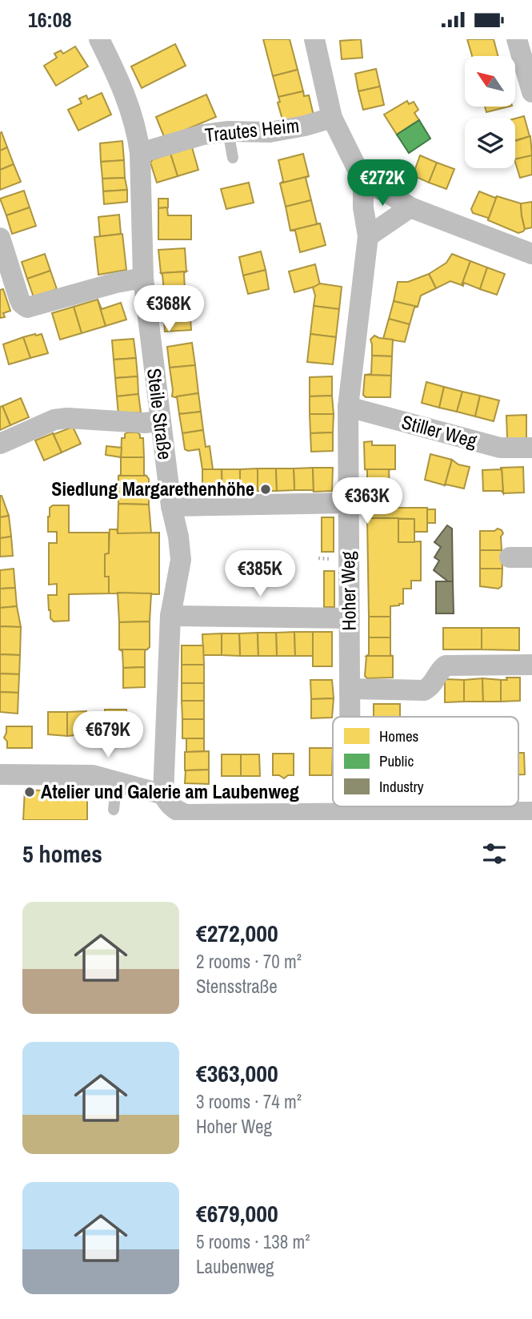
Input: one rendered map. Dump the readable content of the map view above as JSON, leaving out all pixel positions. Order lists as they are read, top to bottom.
{
  "streets": {
    "street": [
      "Trautes Heim",
      "Steile Straße",
      "Stiller Weg",
      "Hoher Weg"
    ]
  },
  "crossings": [
    ["Trautes Heim", "Steile Straße"],
    ["Stiller Weg", "Hoher Weg"]
  ],
  "places": ["Siedlung Margarethenhöhe", "Atelier und Galerie am Laubenweg"],
  "legend": ["Homes", "Public", "Industry"],
  "north": "top left",
  "page": {
    "status": "16:08",
    "price": [
      "€272K",
      "€368K",
      "€363K",
      "€385K",
      "€679K"
    ],
    "heading": "5 homes",
    "list": [
      {
        "name": "€272,000",
        "note": "2 rooms · 70 m² · Stensstraße"
      },
      {
        "name": "€363,000",
        "note": "3 rooms · 74 m² · Hoher Weg"
      },
      {
        "name": "€679,000",
        "note": "5 rooms · 138 m² · Laubenweg"
      }
    ]
  }
}
